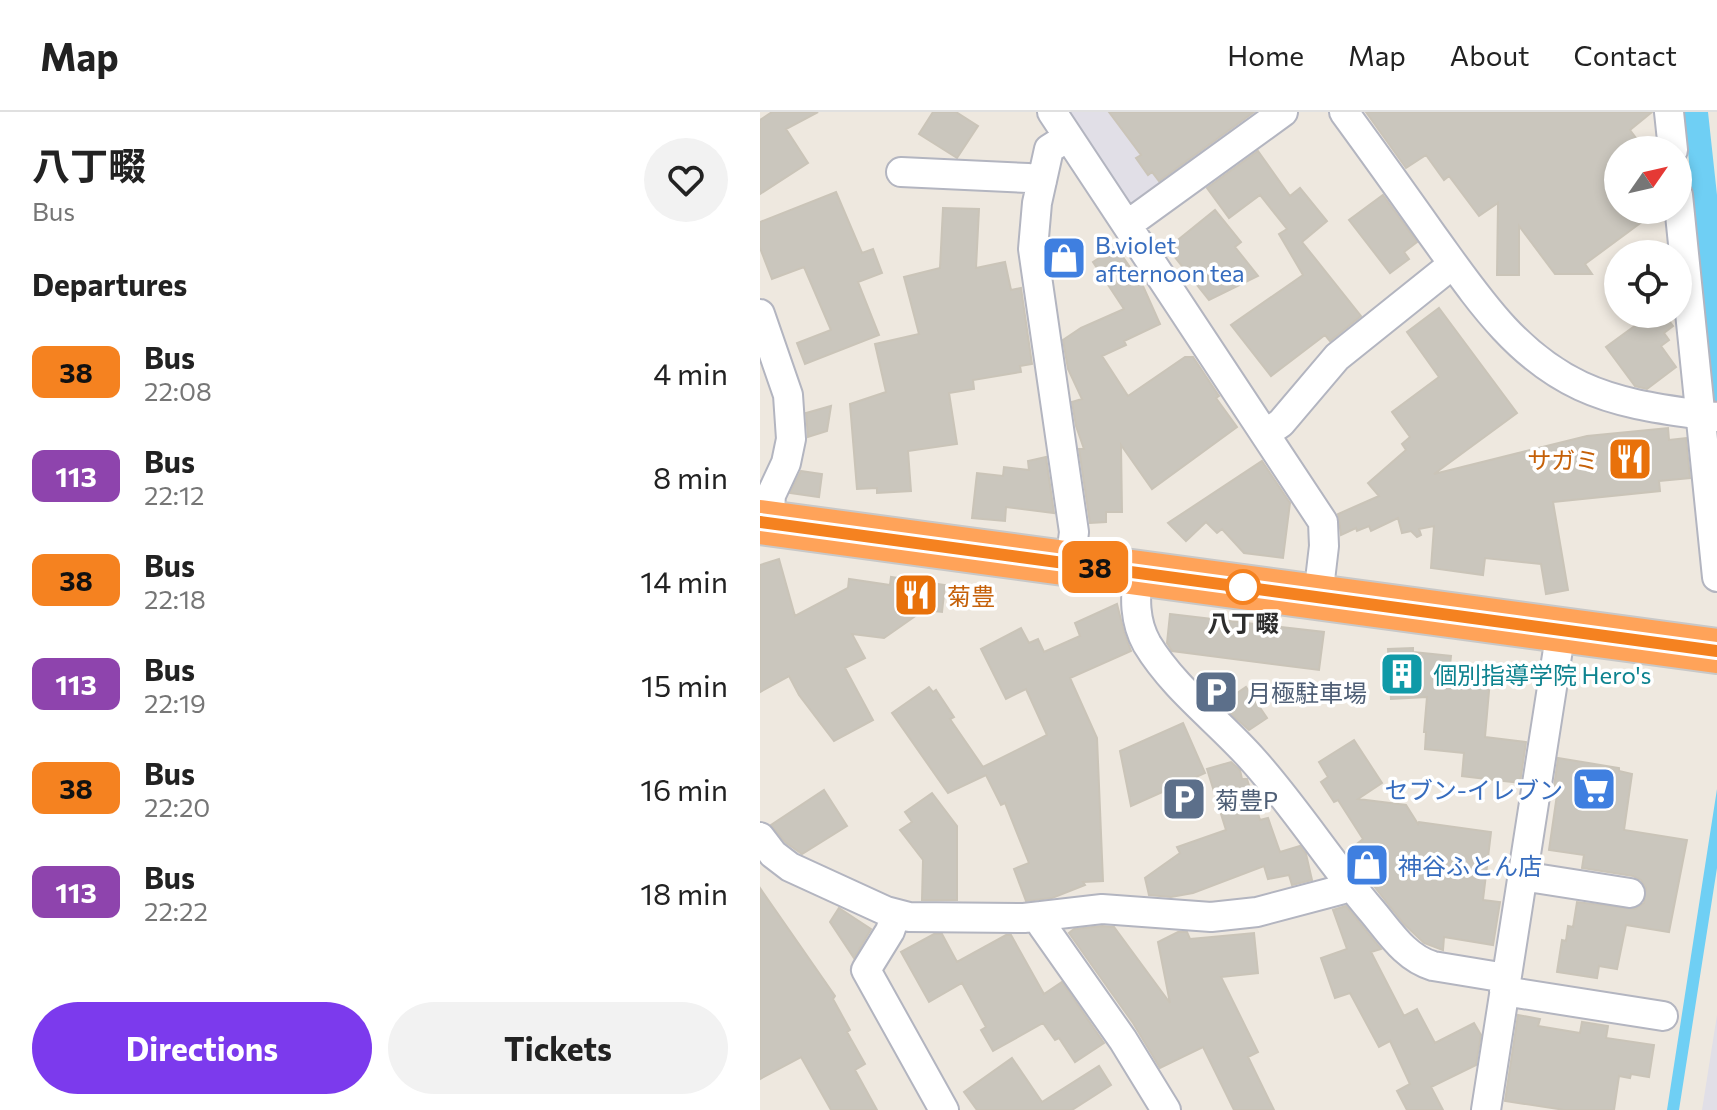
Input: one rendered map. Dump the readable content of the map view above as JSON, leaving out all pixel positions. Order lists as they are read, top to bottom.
{
  "places": {
    "shop": ["B.violet afternoon tea", "神谷ふとん店"],
    "restaurant": ["サガミ", "菊豊"],
    "other": ["八丁畷"],
    "building": ["個別指導学院 Hero's"],
    "parking": ["月極駐車場", "菊豊P"],
    "supermarket": ["セブン-イレブン"]
  },
  "lines": ["bus line 38"],
  "north": "top right",
  "page": {
    "header": "Map",
    "nav": [
      "Home",
      "Map",
      "About",
      "Contact"
    ],
    "heading": [
      ["八丁畷", "Bus"],
      "Departures"
    ],
    "on_map": "38",
    "list": [
      {
        "mark": "38",
        "name": "Bus",
        "note": "22:08",
        "value": "4 min"
      },
      {
        "mark": "113",
        "name": "Bus",
        "note": "22:12",
        "value": "8 min"
      },
      {
        "mark": "38",
        "name": "Bus",
        "note": "22:18",
        "value": "14 min"
      },
      {
        "mark": "113",
        "name": "Bus",
        "note": "22:19",
        "value": "15 min"
      },
      {
        "mark": "38",
        "name": "Bus",
        "note": "22:20",
        "value": "16 min"
      },
      {
        "mark": "113",
        "name": "Bus",
        "note": "22:22",
        "value": "18 min"
      }
    ],
    "buttons": ["Directions", "Tickets"]
  }
}
